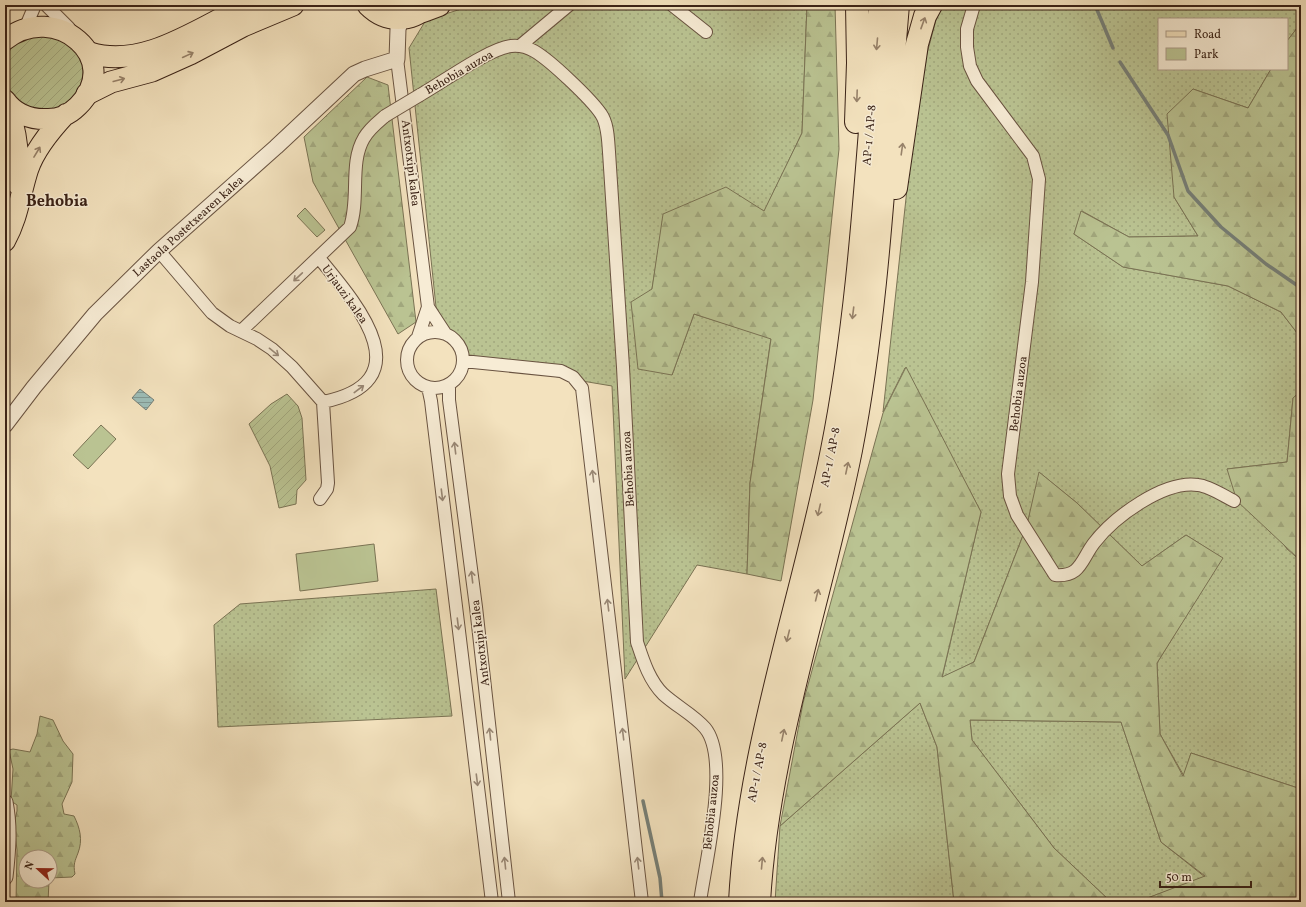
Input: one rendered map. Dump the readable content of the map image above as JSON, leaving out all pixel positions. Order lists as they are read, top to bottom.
{
  "streets": {
    "highway": ["AP-1 / AP-8"],
    "street": [
      "Behobia auzoa",
      "Antxotxipi kalea",
      "Lastaola Postetxearen kalea",
      "Urjauzi kalea"
    ]
  },
  "crossings": [
    ["Behobia auzoa", "Urjauzi kalea"],
    ["Antxotxipi kalea", "Lastaola Postetxearen kalea"]
  ],
  "districts": ["Behobia"],
  "legend": ["Road", "Park"],
  "scale_bar": "50 m",
  "north": "left"
}
